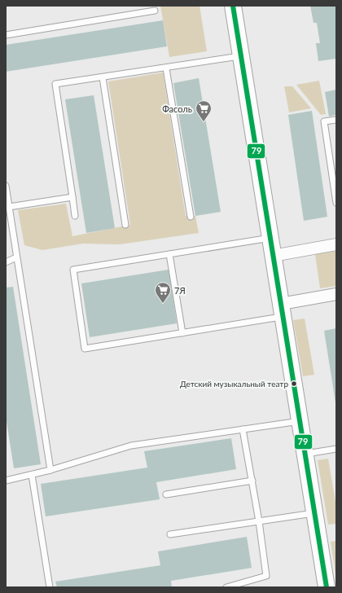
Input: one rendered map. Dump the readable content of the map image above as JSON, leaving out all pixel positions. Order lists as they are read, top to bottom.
{
  "places": {
    "supermarket": ["Фасоль", "7Я"],
    "other": ["Детский музыкальный театр"]
  },
  "lines": ["transit line 79"]
}
